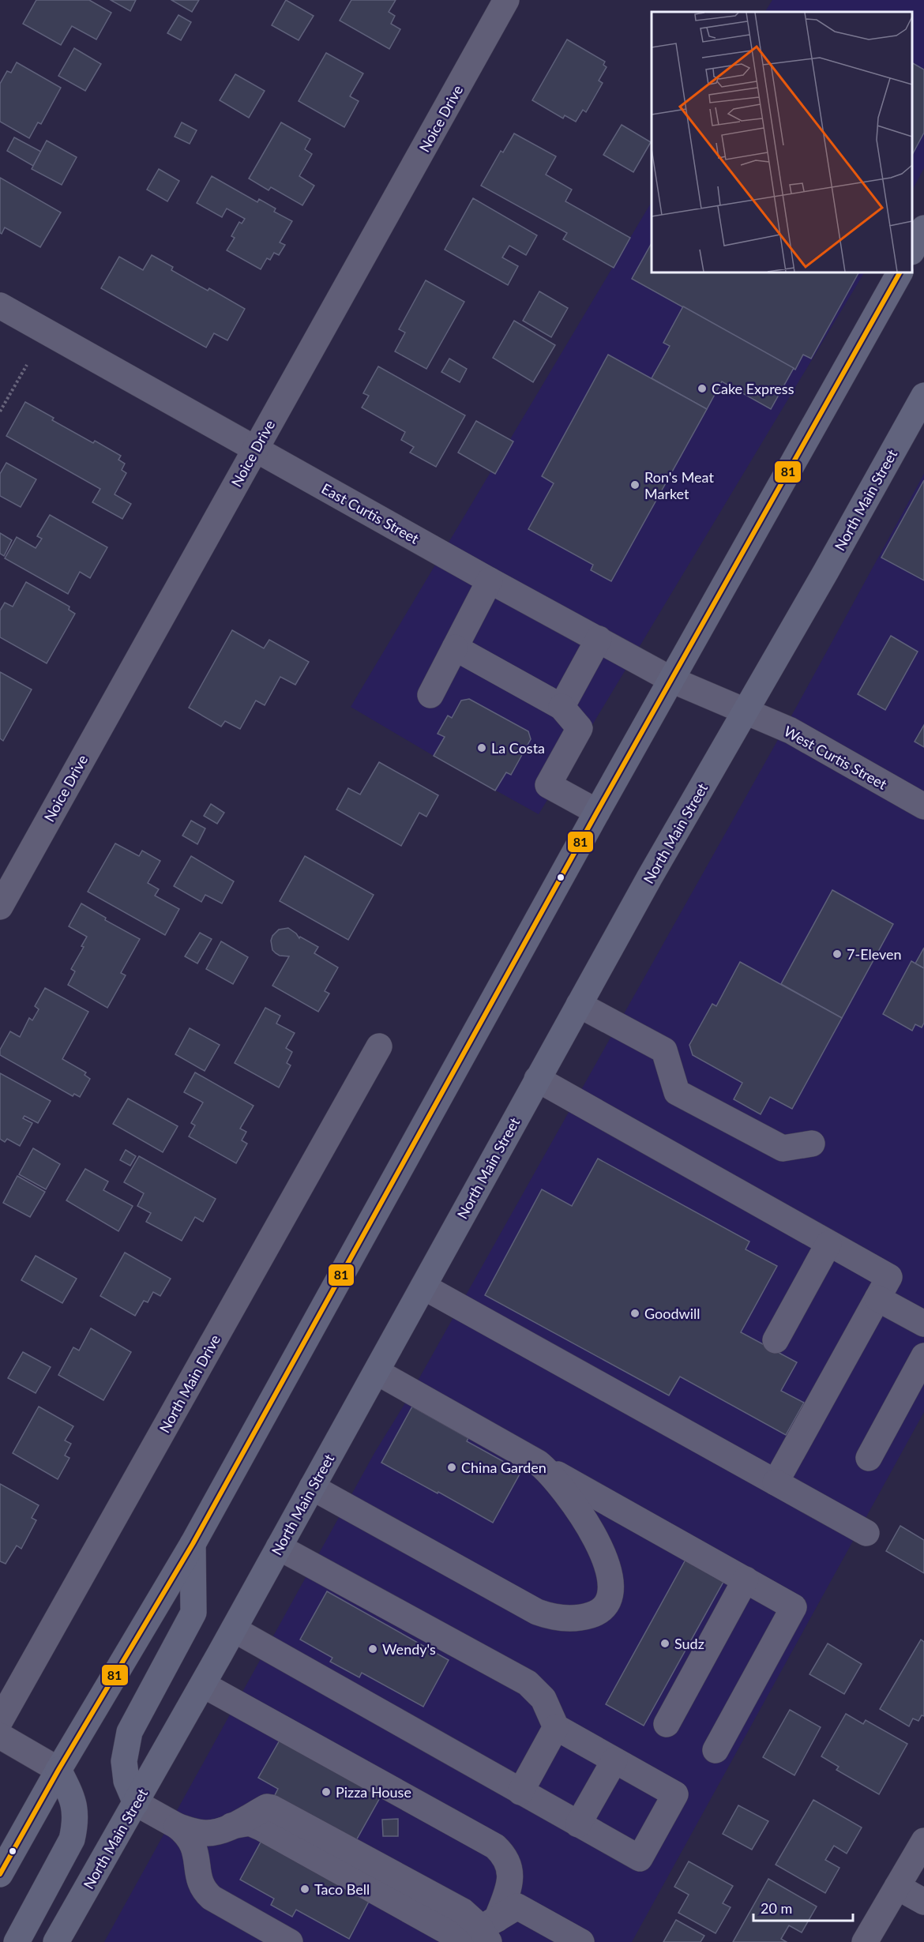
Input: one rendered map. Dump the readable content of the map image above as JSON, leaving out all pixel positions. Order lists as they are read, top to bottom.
{
  "streets": {
    "main road": ["North Main Street"],
    "street": [
      "Noice Drive",
      "East Curtis Street",
      "West Curtis Street",
      "North Main Drive"
    ]
  },
  "crossings": [
    ["Noice Drive", "East Curtis Street"],
    ["North Main Street", "East Curtis Street"],
    ["North Main Street", "West Curtis Street"],
    ["East Curtis Street", "West Curtis Street"]
  ],
  "places": [
    "Cake Express",
    "Ron's Meat Market",
    "La Costa",
    "7-Eleven",
    "Goodwill",
    "China Garden",
    "Sudz",
    "Wendy's",
    "Pizza House",
    "Taco Bell"
  ],
  "lines": ["transit line 81"],
  "scale_bar": "20 m"
}
